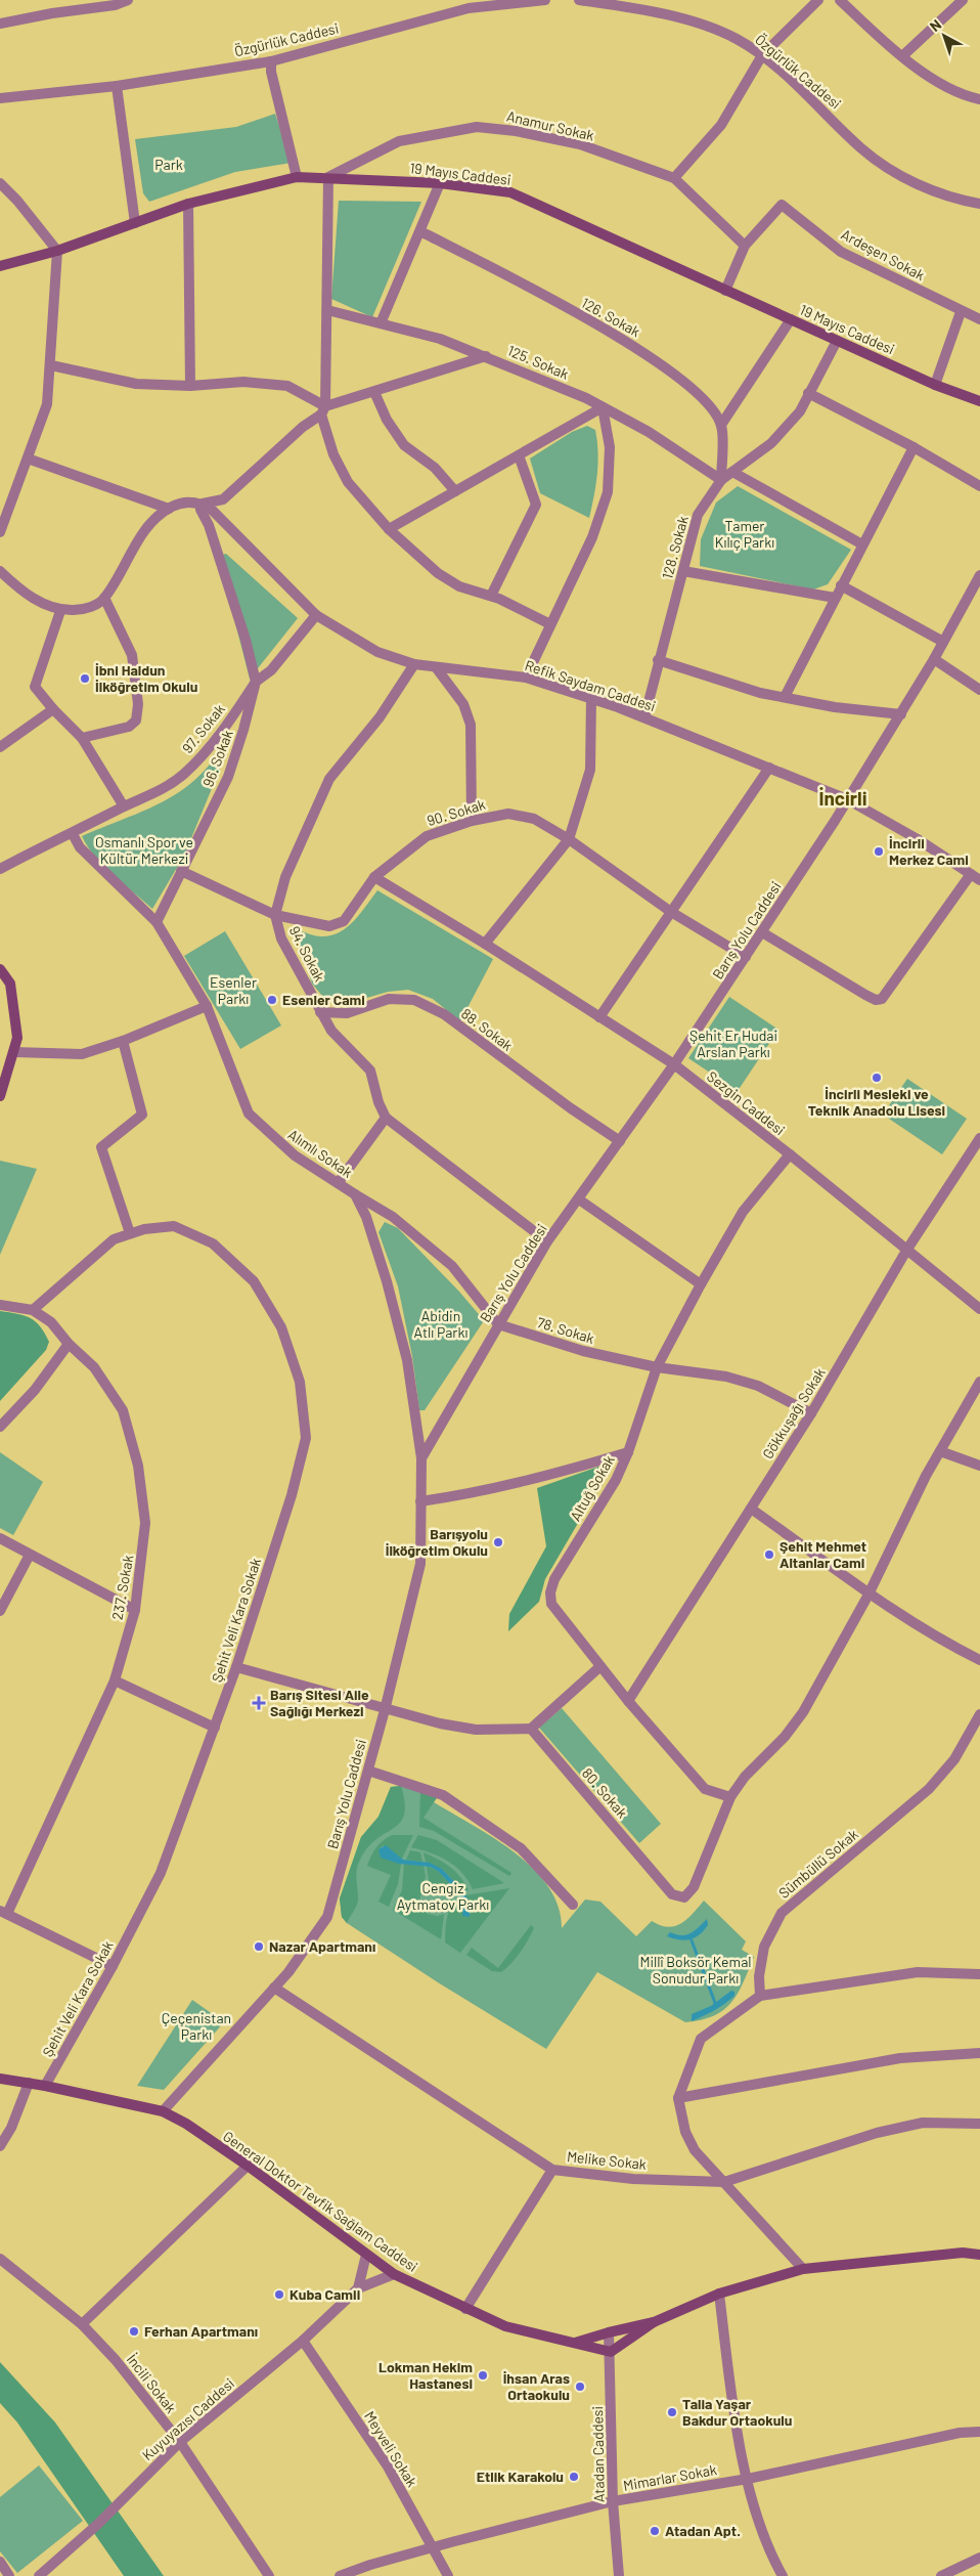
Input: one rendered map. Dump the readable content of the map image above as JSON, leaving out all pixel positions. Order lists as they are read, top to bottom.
{
  "streets": {
    "main road": ["19 Mayıs Caddesi", "General Doktor Tevfik Sağlam Caddesi"],
    "street": [
      "Özgürlük Caddesi",
      "Anamur Sokak",
      "Ardeşen Sokak",
      "126. Sokak",
      "125. Sokak",
      "128. Sokak",
      "Refik Saydam Caddesi",
      "97. Sokak",
      "96. Sokak",
      "90. Sokak",
      "Barış Yolu Caddesi",
      "94. Sokak",
      "88. Sokak",
      "Sezgin Caddesi",
      "Alımlı Sokak",
      "78. Sokak",
      "Gökkuşağı Sokak",
      "Altuğ Sokak",
      "237. Sokak",
      "Şehit Veli Kara Sokak",
      "80. Sokak",
      "Sümbüllü Sokak",
      "Melike Sokak",
      "İncili Sokak",
      "Kuyuyazısı Caddesi",
      "Meyveli Sokak",
      "Atadan Caddesi",
      "Mimarlar Sokak"
    ]
  },
  "crossings": [
    ["Anamur Sokak", "19 Mayıs Caddesi"],
    ["Anamur Sokak", "Ardeşen Sokak"],
    ["19 Mayıs Caddesi", "Ardeşen Sokak"],
    ["19 Mayıs Caddesi", "128. Sokak"],
    ["126. Sokak", "125. Sokak"],
    ["126. Sokak", "128. Sokak"],
    ["125. Sokak", "128. Sokak"],
    ["128. Sokak", "Refik Saydam Caddesi"],
    ["Refik Saydam Caddesi", "Barış Yolu Caddesi"],
    ["97. Sokak", "96. Sokak"],
    ["97. Sokak", "Alımlı Sokak"],
    ["96. Sokak", "90. Sokak"],
    ["96. Sokak", "Alımlı Sokak"],
    ["90. Sokak", "Barış Yolu Caddesi"],
    ["90. Sokak", "94. Sokak"],
    ["90. Sokak", "Sezgin Caddesi"],
    ["Barış Yolu Caddesi", "88. Sokak"],
    ["Barış Yolu Caddesi", "Sezgin Caddesi"],
    ["Barış Yolu Caddesi", "Alımlı Sokak"],
    ["Barış Yolu Caddesi", "78. Sokak"],
    ["Barış Yolu Caddesi", "Melike Sokak"],
    ["Barış Yolu Caddesi", "General Doktor Tevfik Sağlam Caddesi"],
    ["94. Sokak", "88. Sokak"],
    ["Sezgin Caddesi", "Gökkuşağı Sokak"],
    ["Sezgin Caddesi", "Altuğ Sokak"],
    ["78. Sokak", "Gökkuşağı Sokak"],
    ["78. Sokak", "Altuğ Sokak"],
    ["Gökkuşağı Sokak", "Altuğ Sokak"],
    ["Altuğ Sokak", "80. Sokak"],
    ["237. Sokak", "Şehit Veli Kara Sokak"],
    ["Şehit Veli Kara Sokak", "General Doktor Tevfik Sağlam Caddesi"],
    ["General Doktor Tevfik Sağlam Caddesi", "Atadan Caddesi"],
    ["İncili Sokak", "Kuyuyazısı Caddesi"],
    ["Kuyuyazısı Caddesi", "Meyveli Sokak"],
    ["Meyveli Sokak", "Mimarlar Sokak"],
    ["Atadan Caddesi", "Mimarlar Sokak"]
  ],
  "districts": ["İncirli"],
  "parks": [
    "Park",
    "Tamer Kılıç Parkı",
    "Osmanlı Spor ve Kültür Merkezi",
    "Esenler Parkı",
    "Şehit Er Hudai Arslan Parkı",
    "Abidin Atlı Parkı",
    "Cengiz Aytmatov Parkı",
    "Millî Boksör Kemal Sonudur Parkı",
    "Çeçenistan Parkı"
  ],
  "places": {
    "other": [
      "İbni Haldun İlköğretim Okulu",
      "İncirli Merkez Cami",
      "Esenler Cami",
      "İncirli Mesleki ve Teknik Anadolu Lisesi",
      "Barışyolu İlköğretim Okulu",
      "Şehit Mehmet Altanlar Cami",
      "Nazar Apartmanı",
      "Kuba Camii",
      "Ferhan Apartmanı",
      "Lokman Hekim Hastanesi",
      "İhsan Aras Ortaokulu",
      "Talia Yaşar Bakdur Ortaokulu",
      "Etlik Karakolu",
      "Atadan Apt."
    ],
    "health": ["Barış Sitesi Aile Sağlığı Merkezi"]
  },
  "north": "top left"
}
